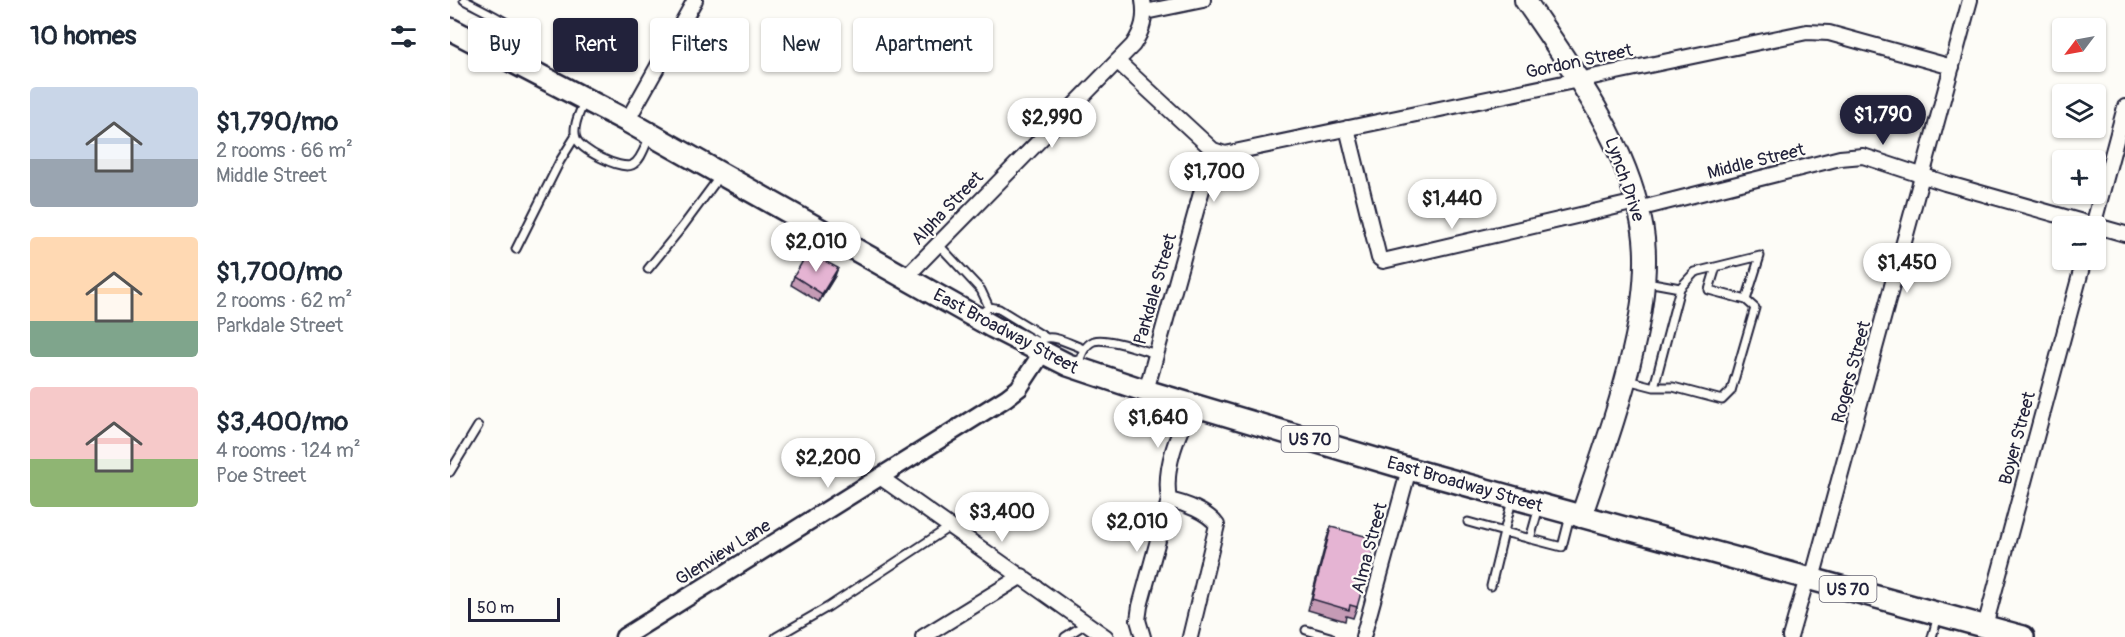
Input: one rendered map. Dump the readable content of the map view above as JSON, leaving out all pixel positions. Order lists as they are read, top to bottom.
{
  "streets": {
    "main road": ["Lynch Drive", "East Broadway Street", "US 70"],
    "street": [
      "Gordon Street",
      "Middle Street",
      "Alpha Street",
      "Parkdale Street",
      "Rogers Street",
      "Boyer Street",
      "Alma Street",
      "Glenview Lane"
    ]
  },
  "crossings": [
    ["Gordon Street", "Middle Street"],
    ["Gordon Street", "Lynch Drive"],
    ["Gordon Street", "Parkdale Street"],
    ["Gordon Street", "Rogers Street"],
    ["Middle Street", "Lynch Drive"],
    ["Middle Street", "Rogers Street"],
    ["Lynch Drive", "East Broadway Street"],
    ["Alpha Street", "East Broadway Street"],
    ["Parkdale Street", "East Broadway Street"],
    ["East Broadway Street", "Rogers Street"],
    ["East Broadway Street", "Boyer Street"],
    ["East Broadway Street", "Alma Street"],
    ["East Broadway Street", "Glenview Lane"]
  ],
  "scale_bar": "50 m",
  "north": "bottom left",
  "page": {
    "heading": "10 homes",
    "map_buttons": ["+", "−"],
    "chip": [
      "Buy",
      "Rent",
      "Filters",
      "New",
      "Apartment"
    ],
    "list": [
      {
        "name": "$1,790/mo",
        "note": "2 rooms · 66 m² · Middle Street"
      },
      {
        "name": "$1,700/mo",
        "note": "2 rooms · 62 m² · Parkdale Street"
      },
      {
        "name": "$3,400/mo",
        "note": "4 rooms · 124 m² · Poe Street"
      }
    ],
    "price": [
      "$1,790",
      "$2,990",
      "$1,700",
      "$1,440",
      "$2,010",
      "$1,450",
      "$1,640",
      "$2,200",
      "$3,400",
      "$2,010"
    ],
    "scale": "50 m"
  }
}
